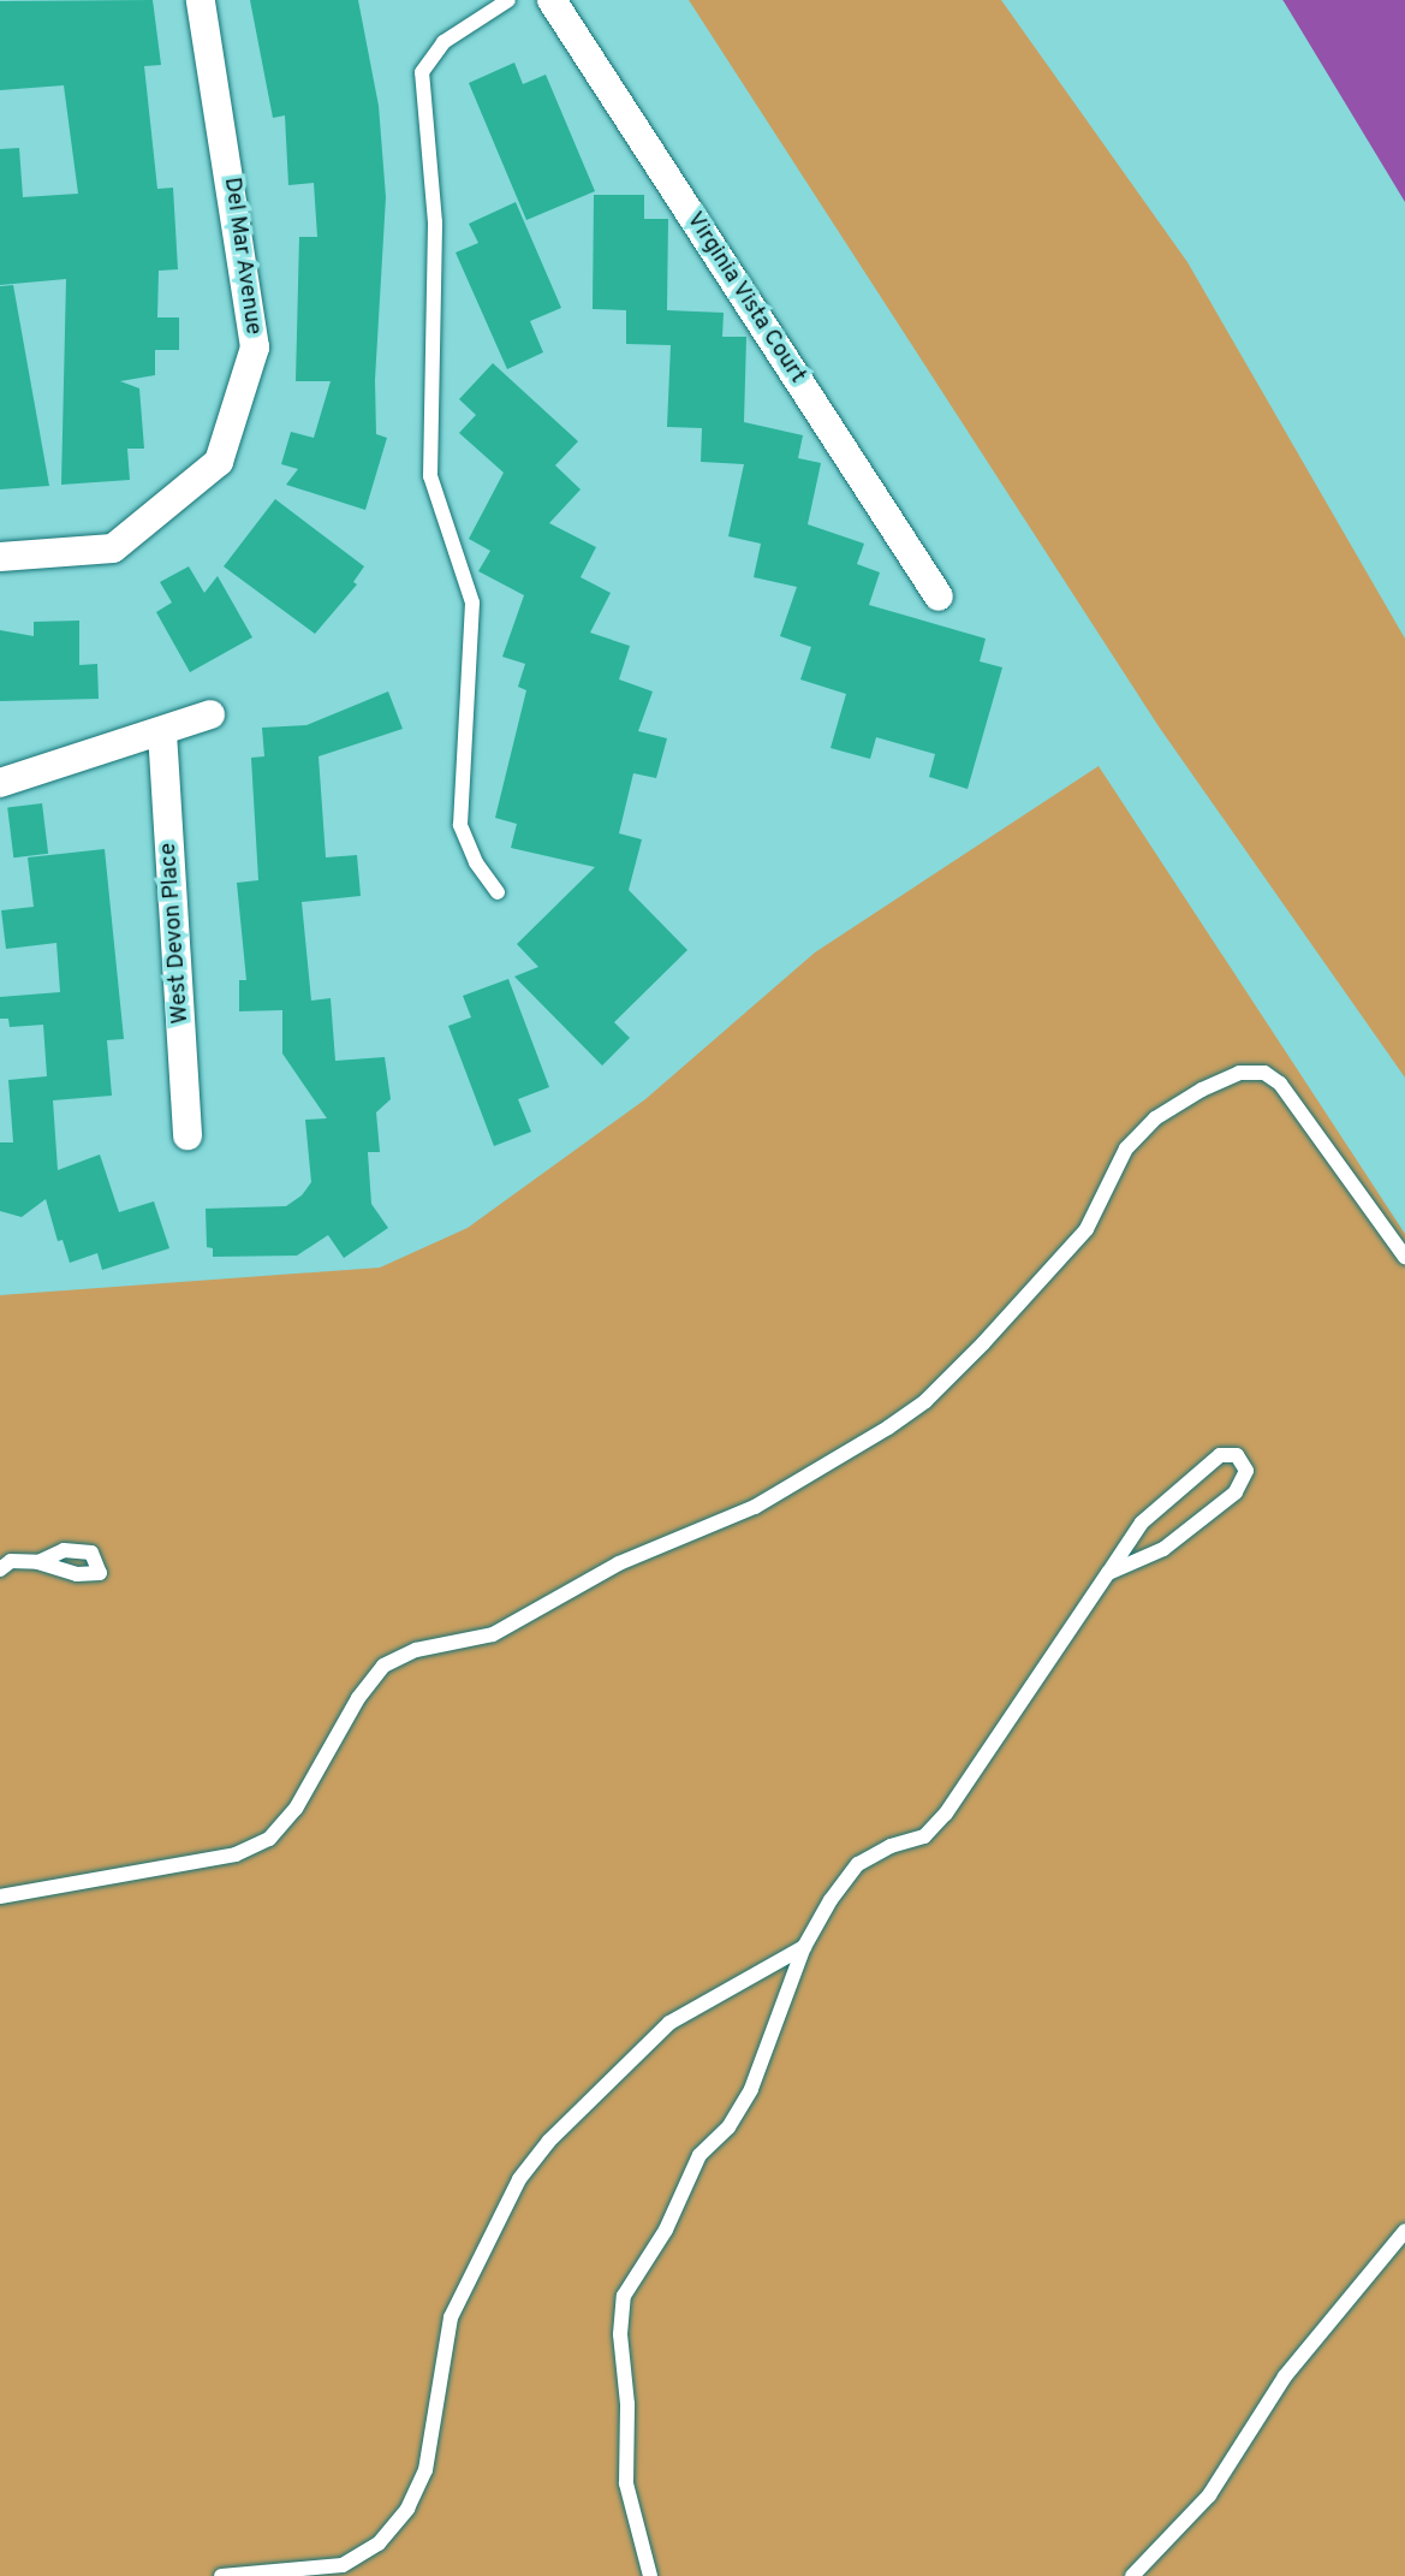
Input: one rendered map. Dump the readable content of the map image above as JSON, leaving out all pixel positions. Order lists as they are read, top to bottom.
{
  "streets": {
    "street": ["Del Mar Avenue", "Virginia Vista Court", "West Devon Place"]
  }
}
